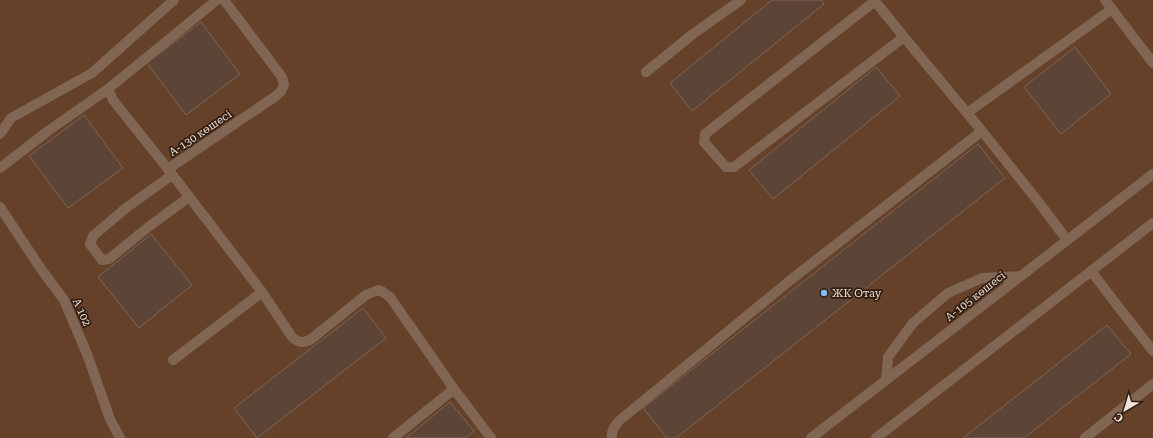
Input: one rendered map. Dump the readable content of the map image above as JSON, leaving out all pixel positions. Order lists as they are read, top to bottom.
{
  "streets": {
    "street": ["А-130 көшесі", "А-105 көшесі", "А 102"]
  },
  "places": ["ЖК Отау"],
  "north": "bottom left"
}
